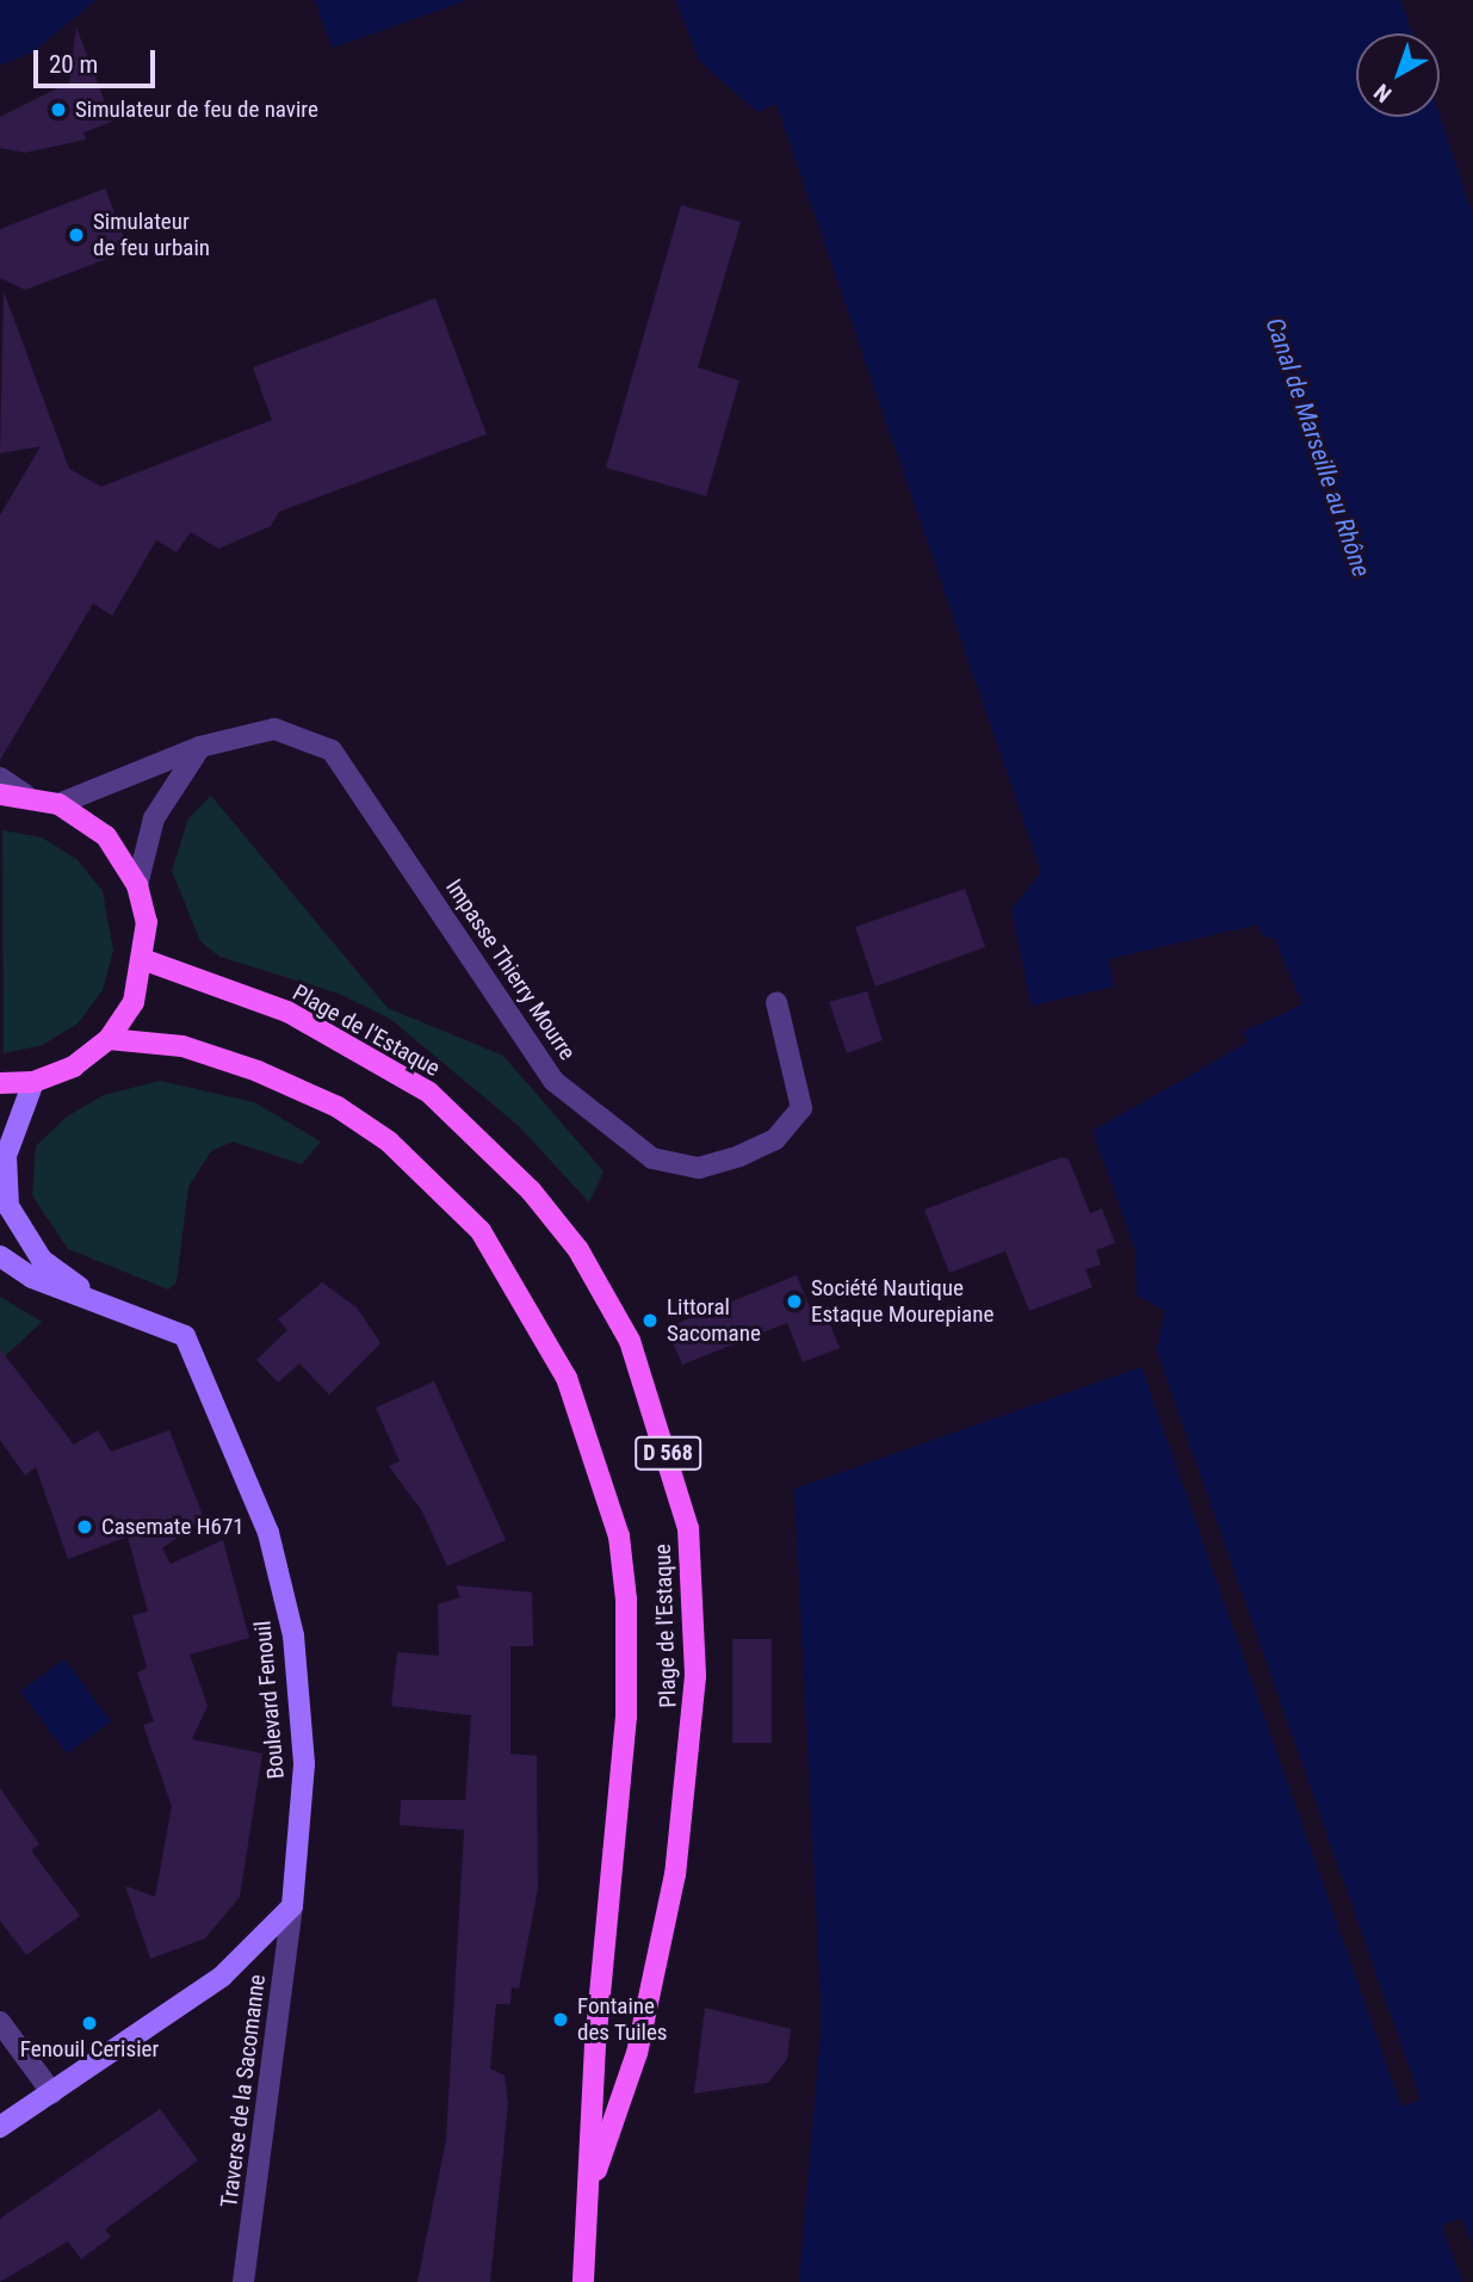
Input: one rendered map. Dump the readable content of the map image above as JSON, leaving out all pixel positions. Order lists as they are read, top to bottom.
{
  "streets": {
    "main road": ["Plage de l'Estaque", "D 568"],
    "street": ["Impasse Thierry Mourre", "Boulevard Fenouil", "Traverse de la Sacomanne"]
  },
  "crossings": [
    ["Boulevard Fenouil", "Traverse de la Sacomanne"]
  ],
  "water": ["Canal de Marseille au Rhône"],
  "places": [
    "Simulateur de feu de navire",
    "Simulateur de feu urbain",
    "Société Nautique Estaque Mourepiane",
    "Littoral Sacomane",
    "Casemate H671",
    "Fontaine des Tuiles",
    "Fenouil Cerisier"
  ],
  "scale_bar": "20 m",
  "north": "bottom left"
}
